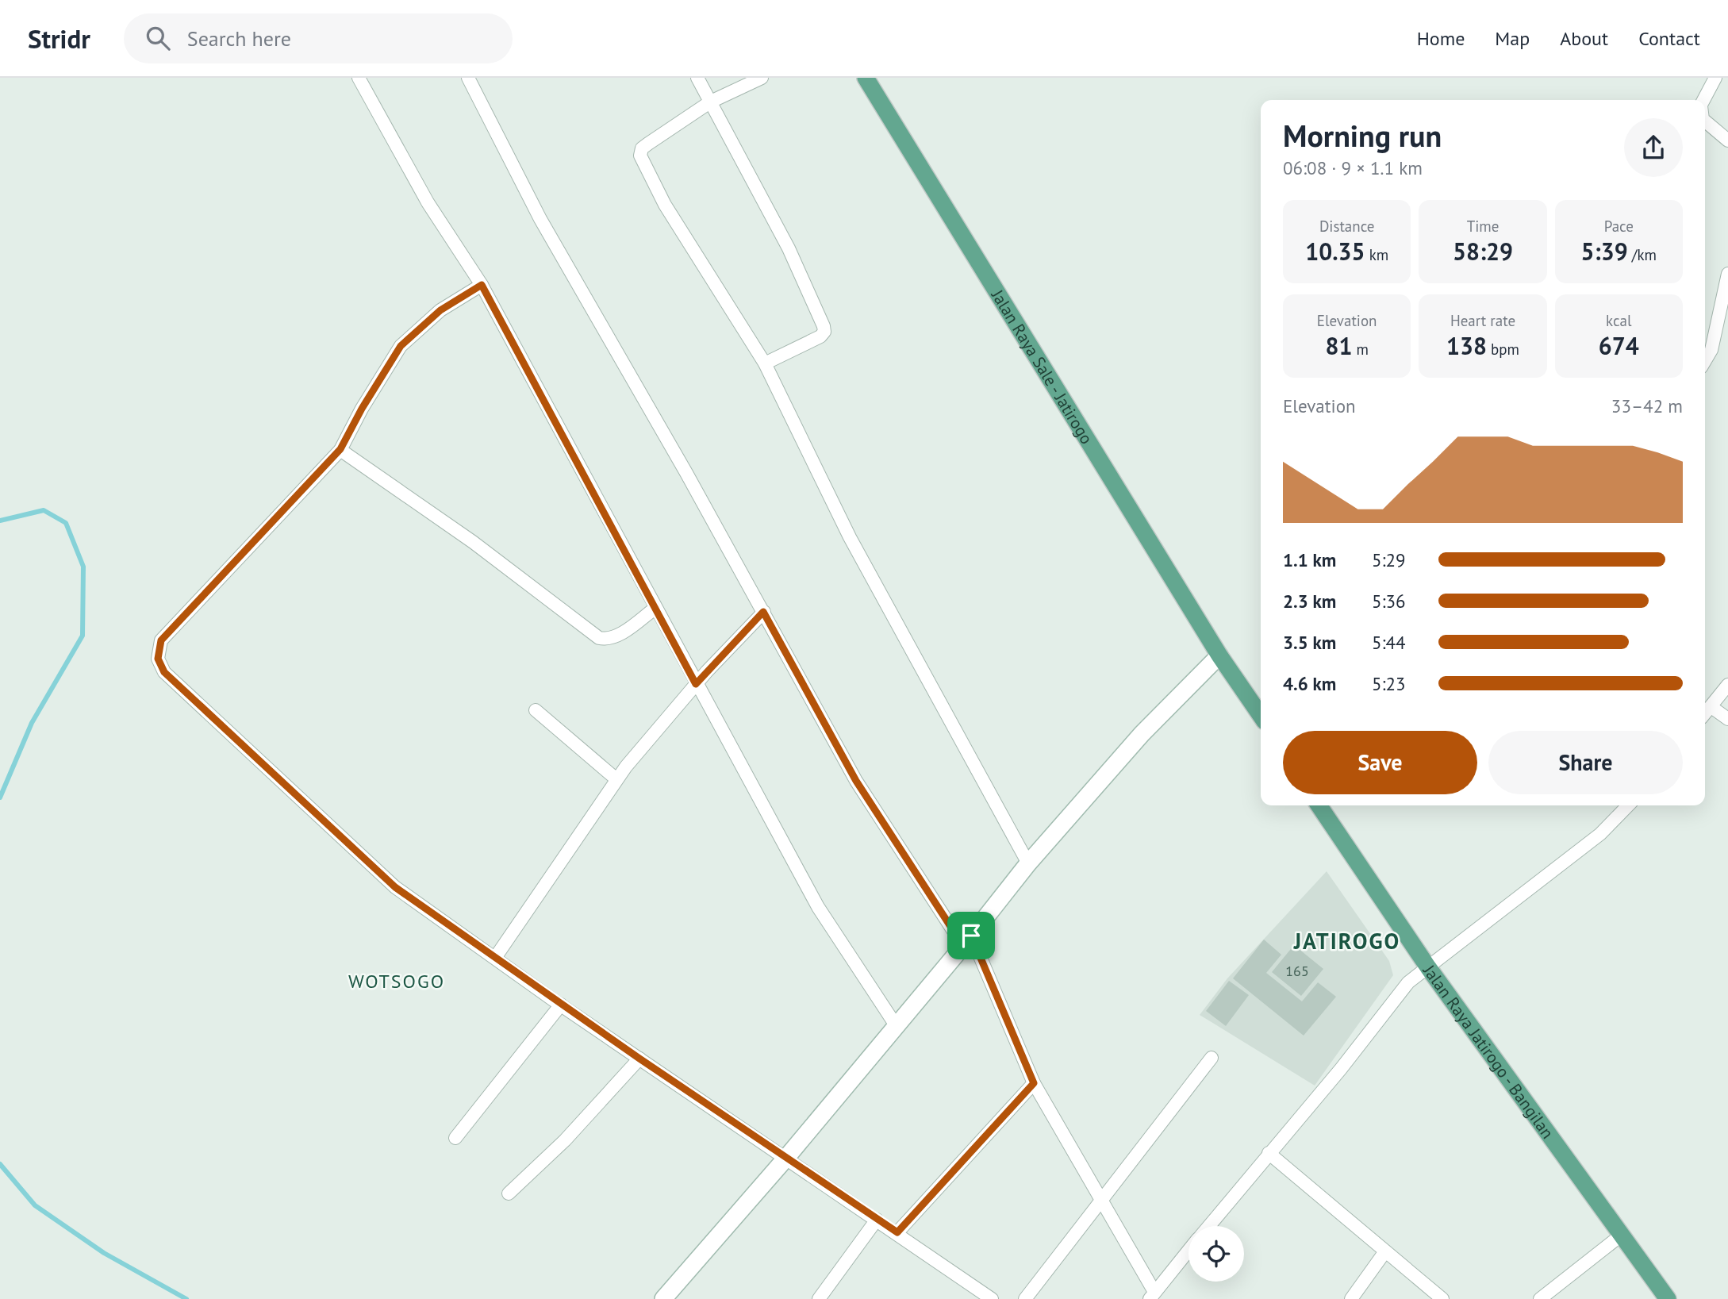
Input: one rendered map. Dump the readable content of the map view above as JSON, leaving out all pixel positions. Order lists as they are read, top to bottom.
{
  "streets": {
    "main road": ["Jalan Raya Sale - Jatirogo", "Jalan Raya Jatirogo - Bangilan"]
  },
  "districts": ["JATIROGO", "WOTSOGO"],
  "house_numbers": ["165"],
  "page": {
    "header": "Stridr",
    "search": "Search here",
    "nav": [
      "Home",
      "Map",
      "About",
      "Contact"
    ],
    "heading": ["Morning run", "06:08 · 9 × 1.1 km"],
    "stats": [
      ["Distance", "10.35 km"],
      ["Time", "58:29"],
      ["Pace", "5:39 /km"],
      ["Elevation", "81 m"],
      ["Heart rate", "138 bpm"],
      ["kcal", "674"]
    ],
    "chart": ["Elevation", "33–42 m"],
    "list": [
      {
        "name": "1.1 km",
        "note": "5:29"
      },
      {
        "name": "2.3 km",
        "note": "5:36"
      },
      {
        "name": "3.5 km",
        "note": "5:44"
      },
      {
        "name": "4.6 km",
        "note": "5:23"
      }
    ],
    "buttons": ["Save", "Share"]
  }
}
